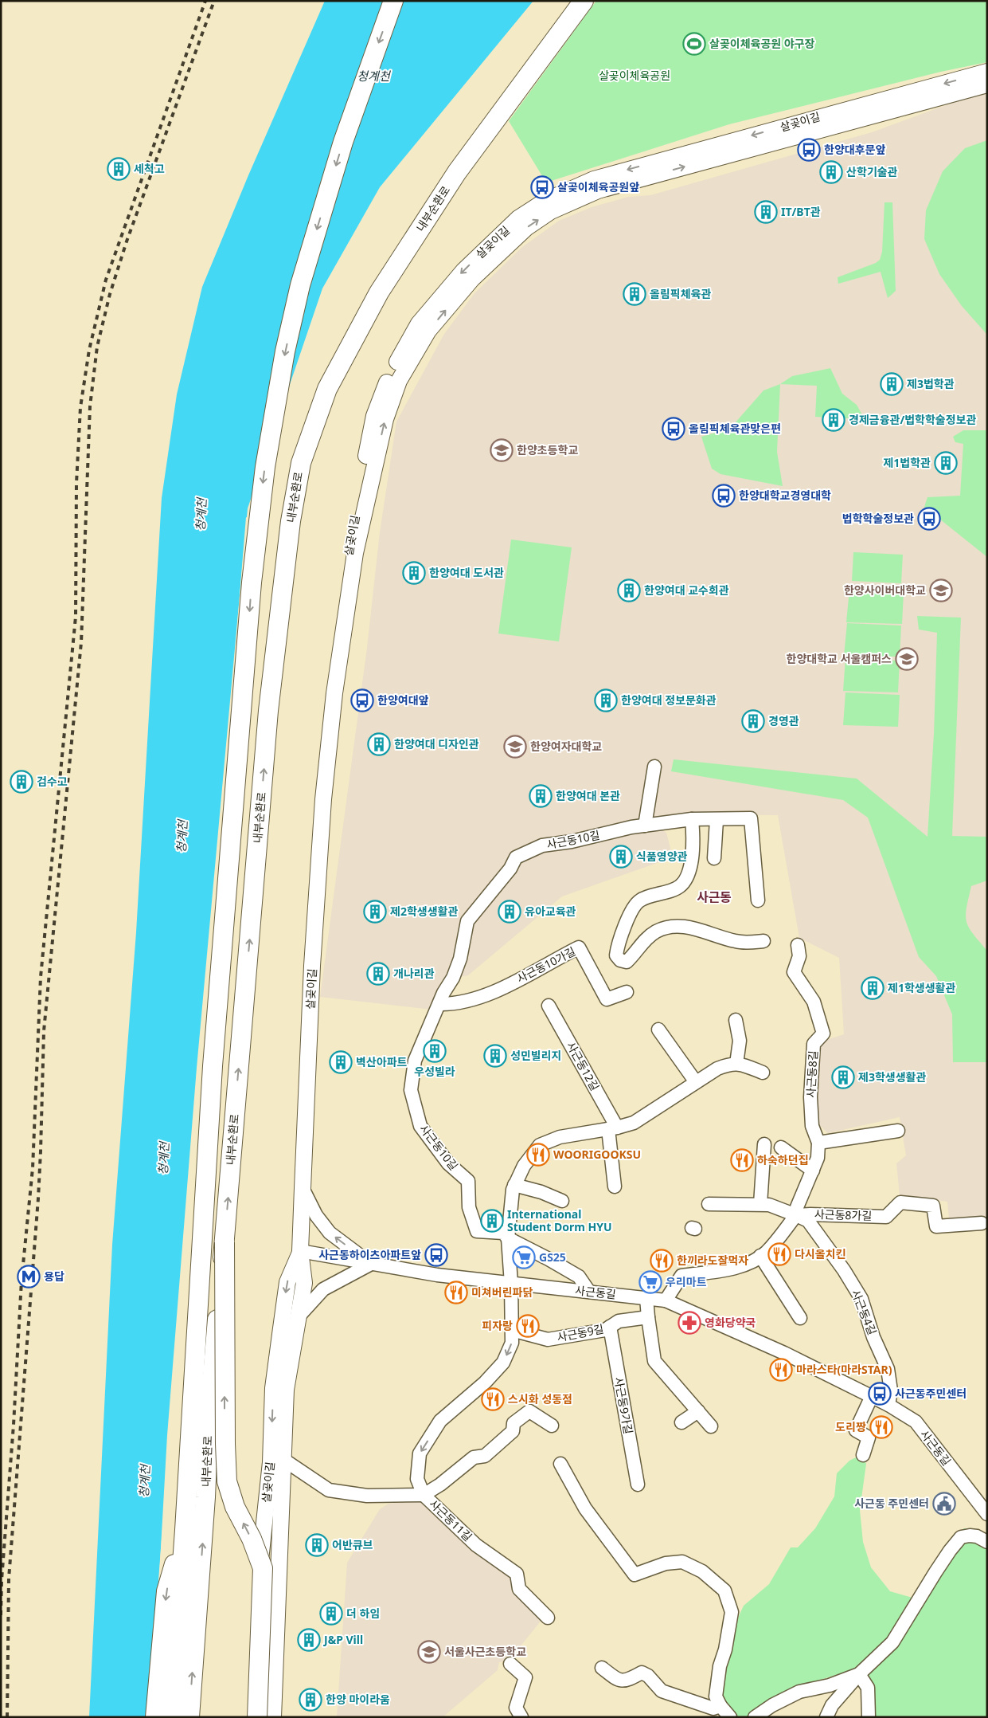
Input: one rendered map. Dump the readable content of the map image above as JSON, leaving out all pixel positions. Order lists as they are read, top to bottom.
{
  "streets": {
    "highway": ["내부순환로"],
    "main road": ["살곶이길"],
    "street": [
      "사근동10길",
      "사근동10가길",
      "사근동12길",
      "사근동8길",
      "사근동8가길",
      "사근동길",
      "사근동4길",
      "사근동9길",
      "사근동9가길",
      "사근동11길"
    ]
  },
  "crossings": [
    ["살곶이길", "사근동길"],
    ["사근동10길", "사근동10가길"],
    ["사근동10길", "사근동길"],
    ["사근동8길", "사근동8가길"],
    ["사근동8길", "사근동길"],
    ["사근동8길", "사근동4길"],
    ["사근동8가길", "사근동4길"],
    ["사근동길", "사근동4길"],
    ["사근동길", "사근동11길"],
    ["사근동9길", "사근동9가길"],
    ["사근동9길", "사근동11길"]
  ],
  "one_way": ["사근동11길"],
  "districts": ["사근동"],
  "water": ["청계천"],
  "parks": ["살곶이체육공원"],
  "places": {
    "sports": ["살곶이체육공원 야구장"],
    "bus stop": [
      "한양대후문앞",
      "살곶이체육공원앞",
      "올림픽체육관맞은편",
      "한양대학교경영대학",
      "법학학술정보관",
      "한양여대앞",
      "사근동하이츠아파트앞",
      "사근동주민센터"
    ],
    "building": [
      "세척고",
      "산학기술관",
      "IT/BT관",
      "올림픽체육관",
      "제3법학관",
      "경제금융관/법학학술정보관",
      "제1법학관",
      "한양여대 도서관",
      "한양여대 교수회관",
      "한양여대 정보문화관",
      "경영관",
      "한양여대 디자인관",
      "검수고",
      "한양여대 본관",
      "식품영양관",
      "제2학생생활관",
      "유아교육관",
      "개나리관",
      "제1학생생활관",
      "우성빌라",
      "성민빌리지",
      "벽산아파트",
      "제3학생생활관",
      "International Student Dorm HYU",
      "어반큐브",
      "더 하임",
      "J&P Vill",
      "한양 마이라움"
    ],
    "school or university": [
      "한양초등학교",
      "한양사이버대학교",
      "한양대학교 서울캠퍼스",
      "한양여자대학교",
      "서울사근초등학교"
    ],
    "restaurant": [
      "WOORIGOOKSU",
      "하숙하던집",
      "다시올치킨",
      "한끼라도잘먹자",
      "미쳐버린파닭",
      "피자랑",
      "마라스타(마라STAR)",
      "스시화 성동점",
      "도리짱"
    ],
    "supermarket": ["GS25", "우리마트"],
    "metro station": ["용답"],
    "pharmacy": ["영화당약국"],
    "public building": ["사근동 주민센터"]
  }
}
